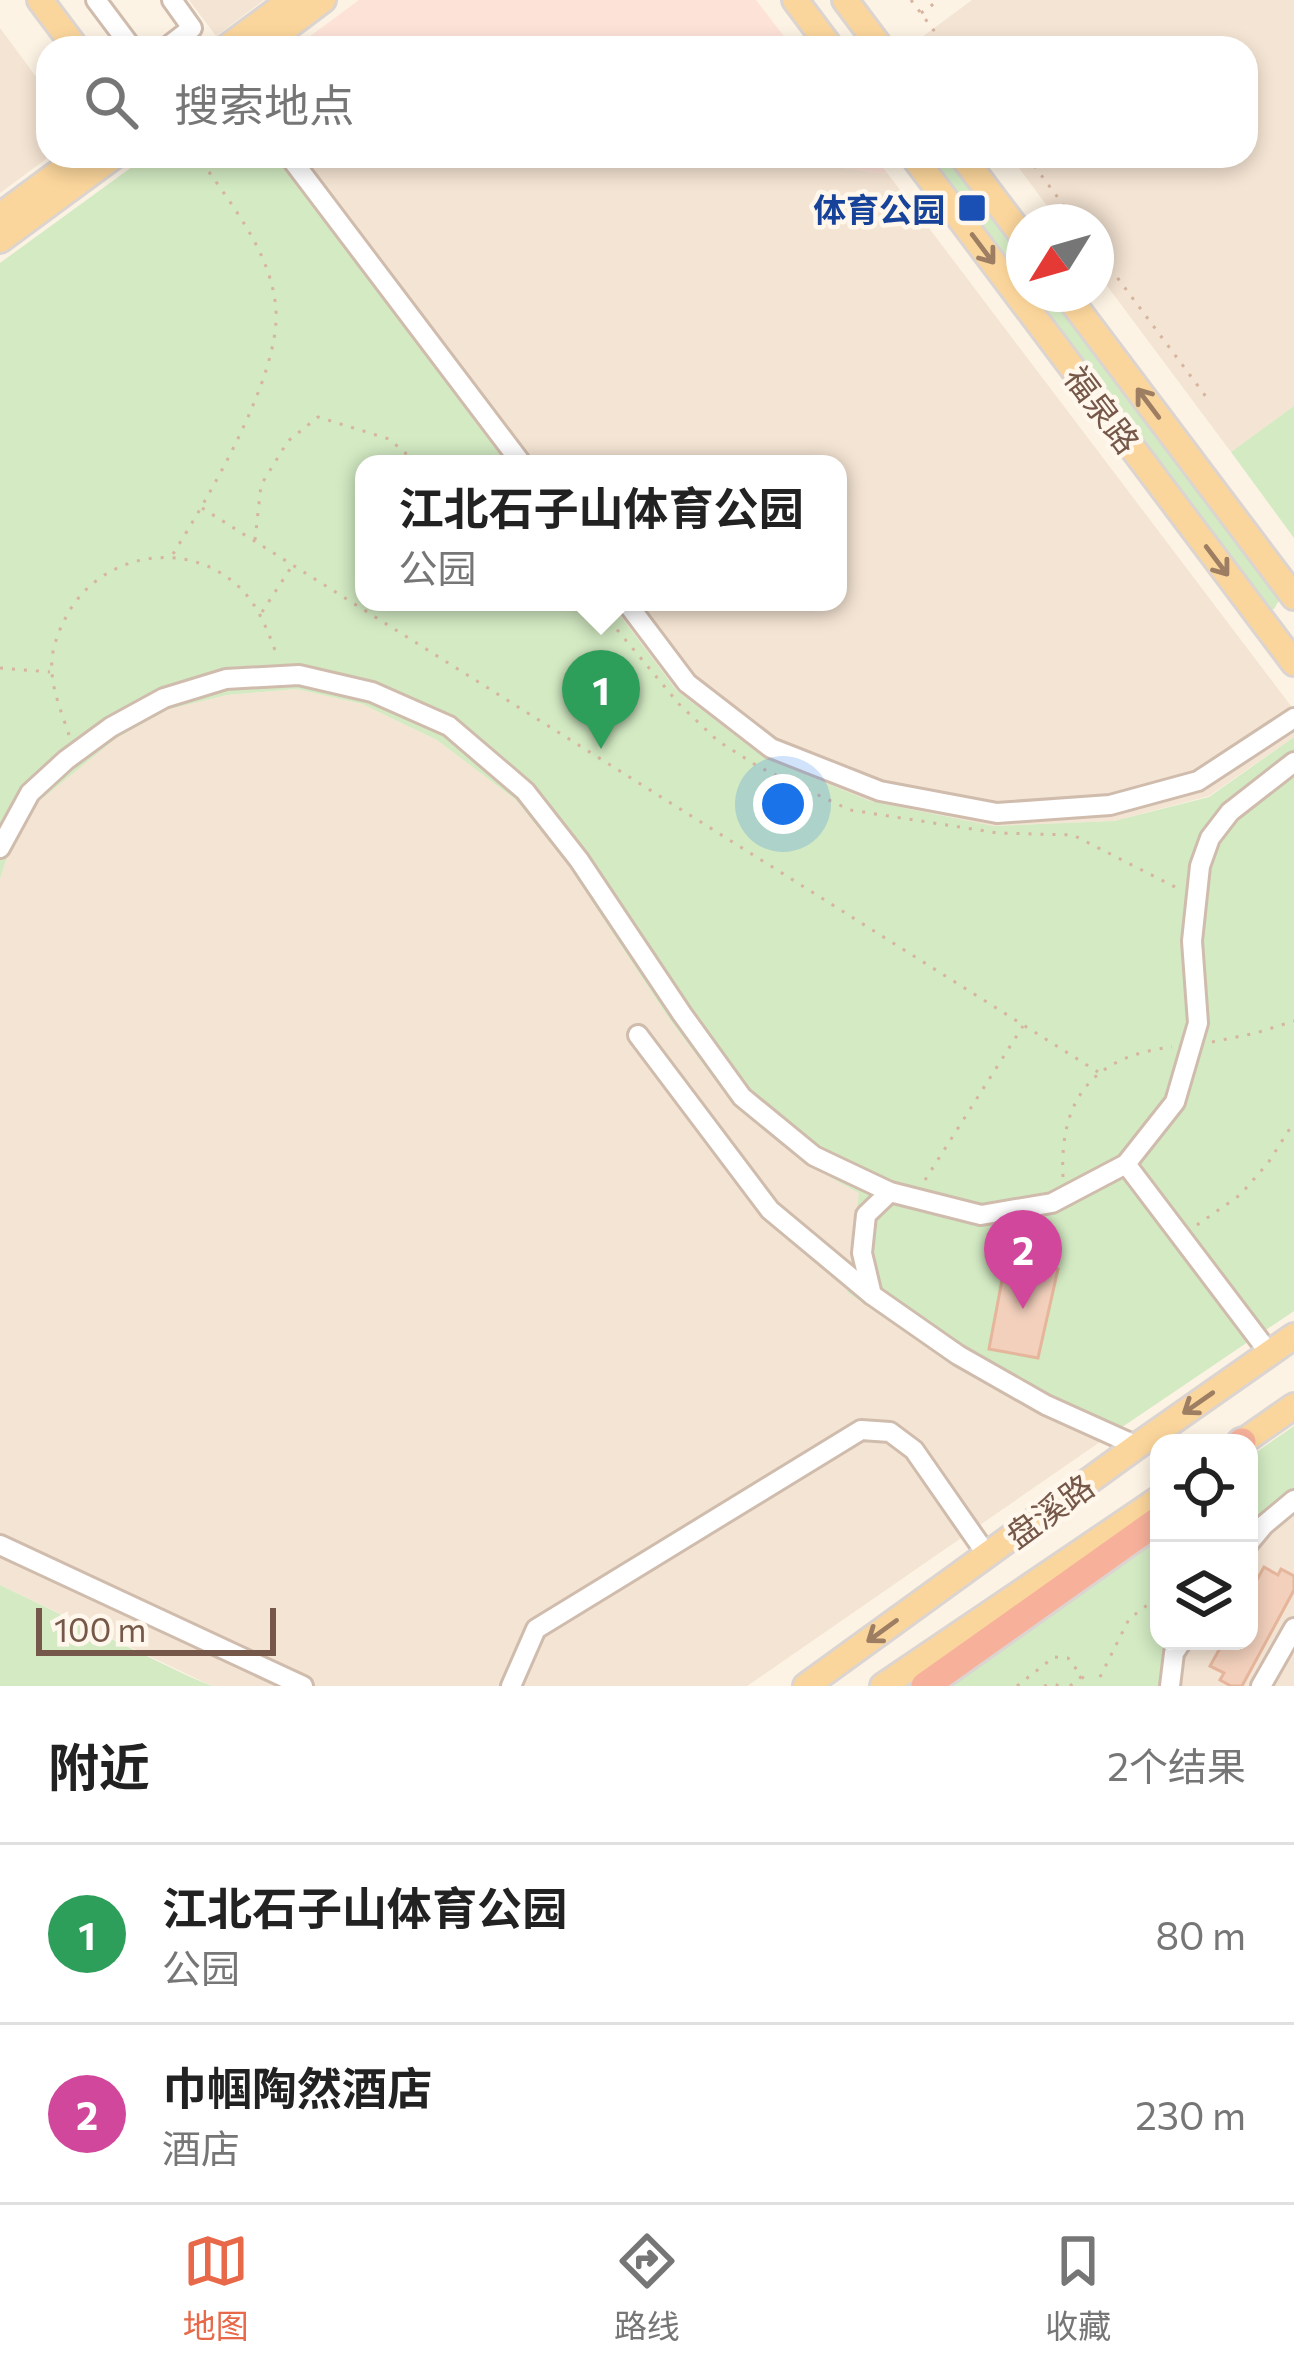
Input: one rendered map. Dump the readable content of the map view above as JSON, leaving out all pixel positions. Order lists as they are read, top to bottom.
{
  "streets": {
    "main road": ["福泉路", "盘溪路"]
  },
  "places": {
    "transit": ["体育公园"]
  },
  "scale_bar": "100 m",
  "north": "bottom left",
  "page": {
    "search": "搜索地点",
    "popup": ["江北石子山体育公园", "公园"],
    "pins": ["1", "2"],
    "scale": "100 m",
    "heading": ["附近", "2个结果"],
    "list": [
      {
        "mark": "1",
        "name": "江北石子山体育公园",
        "note": "公园",
        "value": "80 m"
      },
      {
        "mark": "2",
        "name": "巾帼陶然酒店",
        "note": "酒店",
        "value": "230 m"
      }
    ],
    "nav": ["地图", "路线", "收藏"]
  }
}
